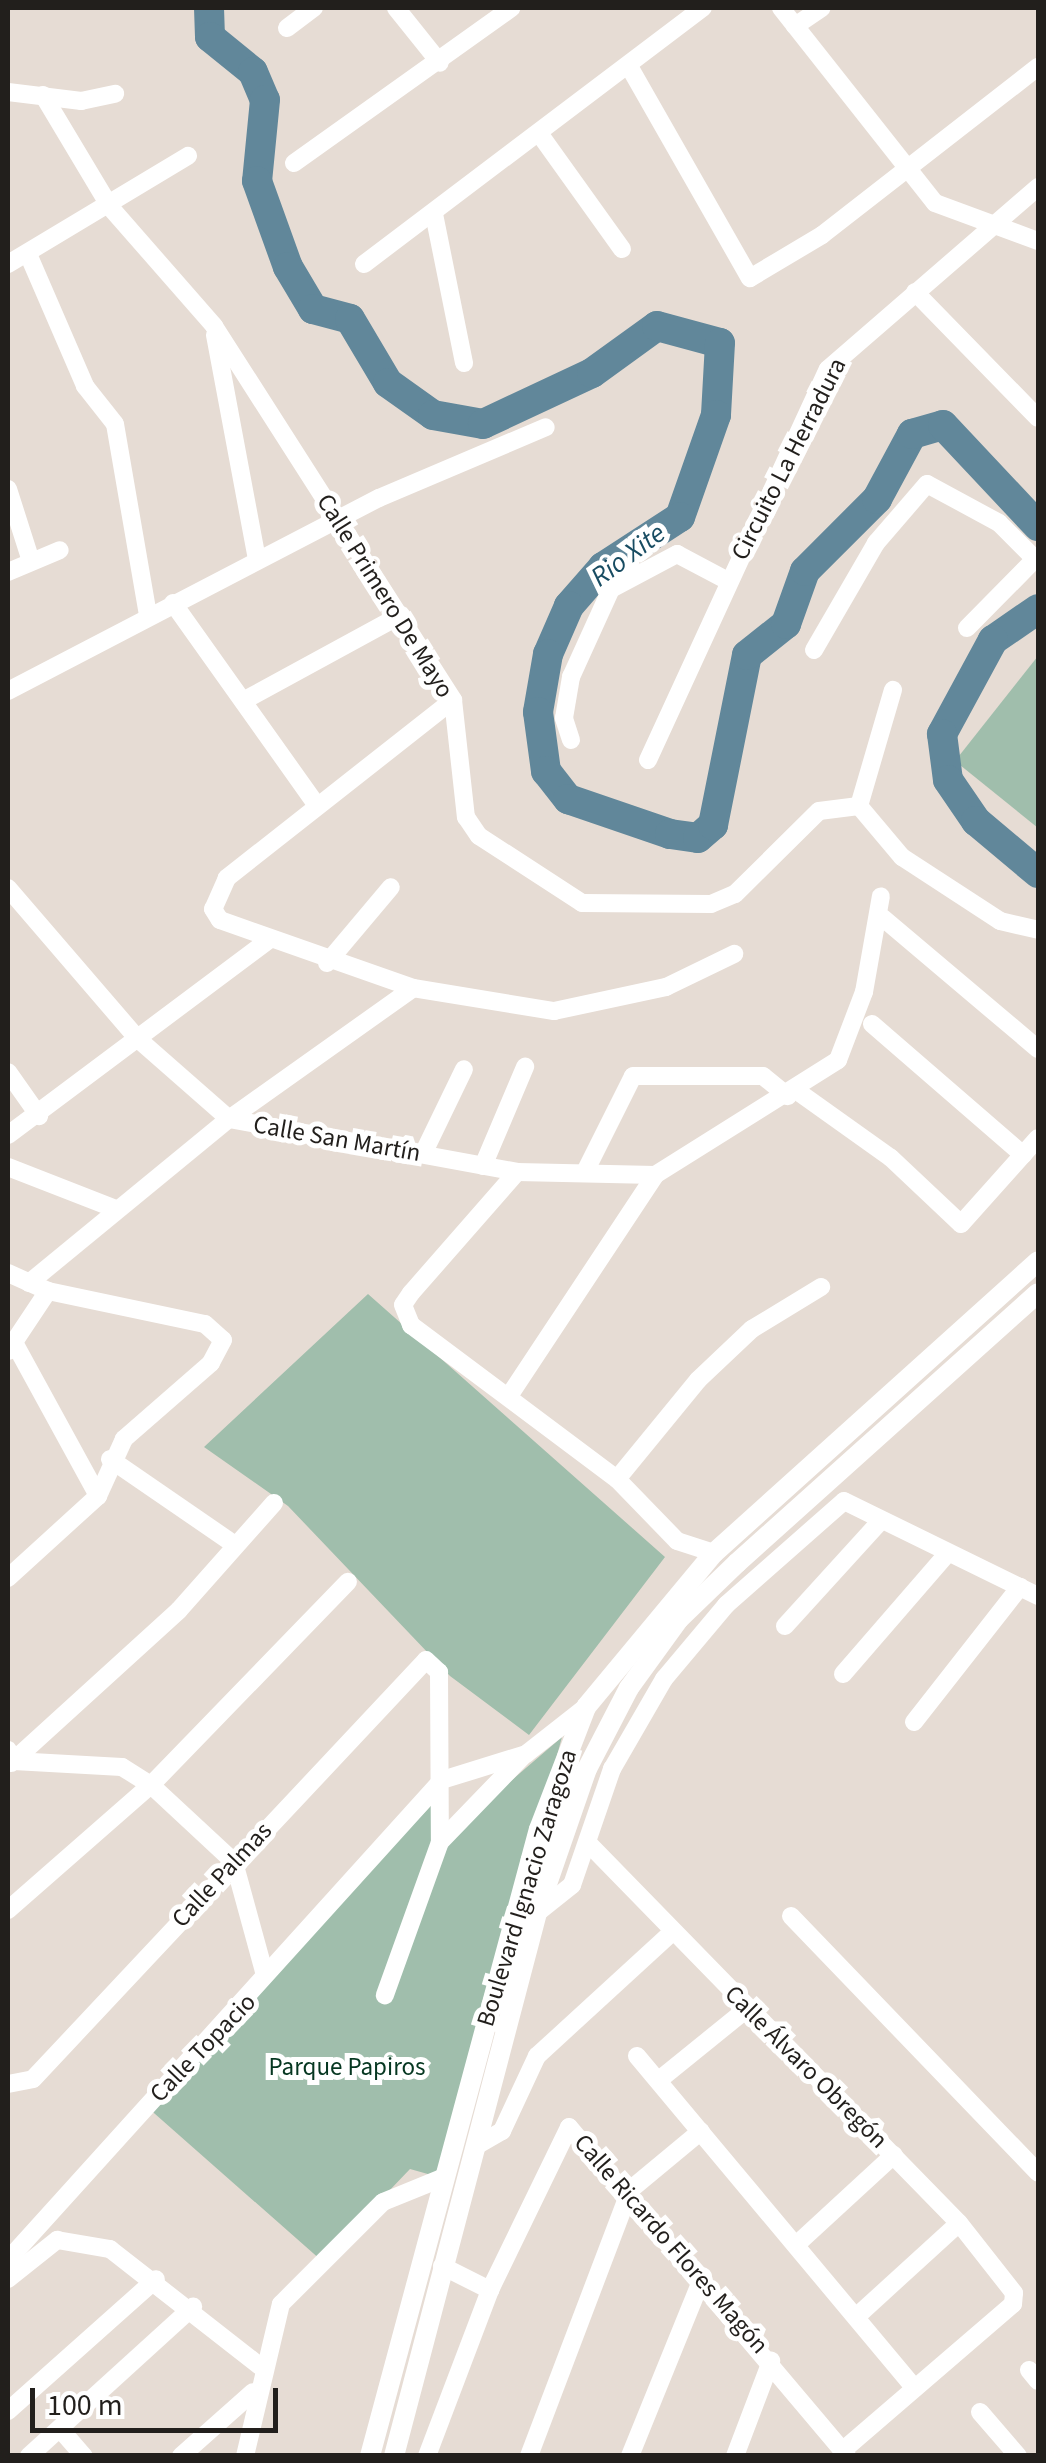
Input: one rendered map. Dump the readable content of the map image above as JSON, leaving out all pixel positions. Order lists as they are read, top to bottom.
{
  "streets": {
    "main road": ["Boulevard Ignacio Zaragoza"],
    "street": [
      "Circuito La Herradura",
      "Calle Primero De Mayo",
      "Calle San Martín",
      "Calle Palmas",
      "Calle Topacio",
      "Calle Álvaro Obregón",
      "Calle Ricardo Flores Magón"
    ]
  },
  "crossings": [
    ["Calle Palmas", "Calle Topacio"]
  ],
  "water": ["Rio Xite"],
  "parks": ["Parque Papiros"],
  "scale_bar": "100 m"
}
